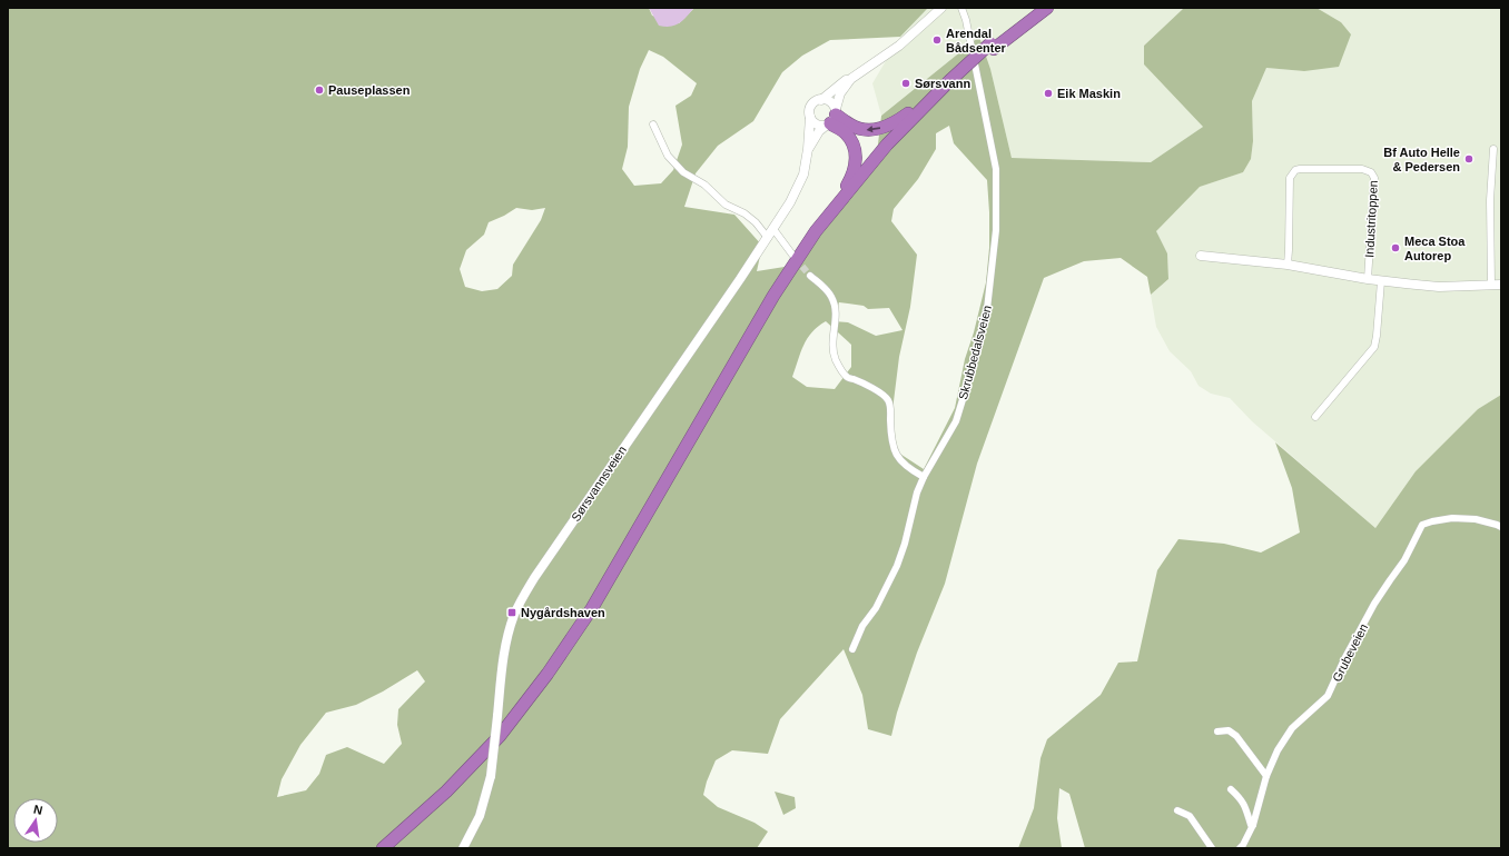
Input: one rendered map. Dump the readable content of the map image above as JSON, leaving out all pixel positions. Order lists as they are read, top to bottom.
{
  "streets": {
    "main road": ["Sørsvannsveien"],
    "street": ["Industritoppen", "Skrubbedalsveien", "Grubeveien"]
  },
  "places": {
    "other": [
      "Arendal Bådsenter",
      "Sørsvann",
      "Pauseplassen",
      "Eik Maskin",
      "Bf Auto Helle & Pedersen",
      "Meca Stoa Autorep"
    ],
    "transit": ["Nygårdshaven"]
  },
  "north": "top"
}
